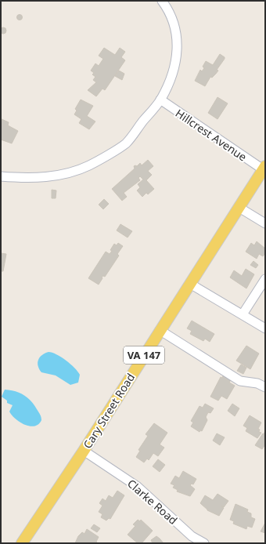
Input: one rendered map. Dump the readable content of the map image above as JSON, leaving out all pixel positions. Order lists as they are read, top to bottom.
{
  "streets": {
    "main road": ["VA 147", "Cary Street Road"],
    "street": ["Hillcrest Avenue", "Clarke Road"]
  },
  "crossings": [
    ["Hillcrest Avenue", "Cary Street Road"],
    ["Cary Street Road", "Clarke Road"]
  ]
}
